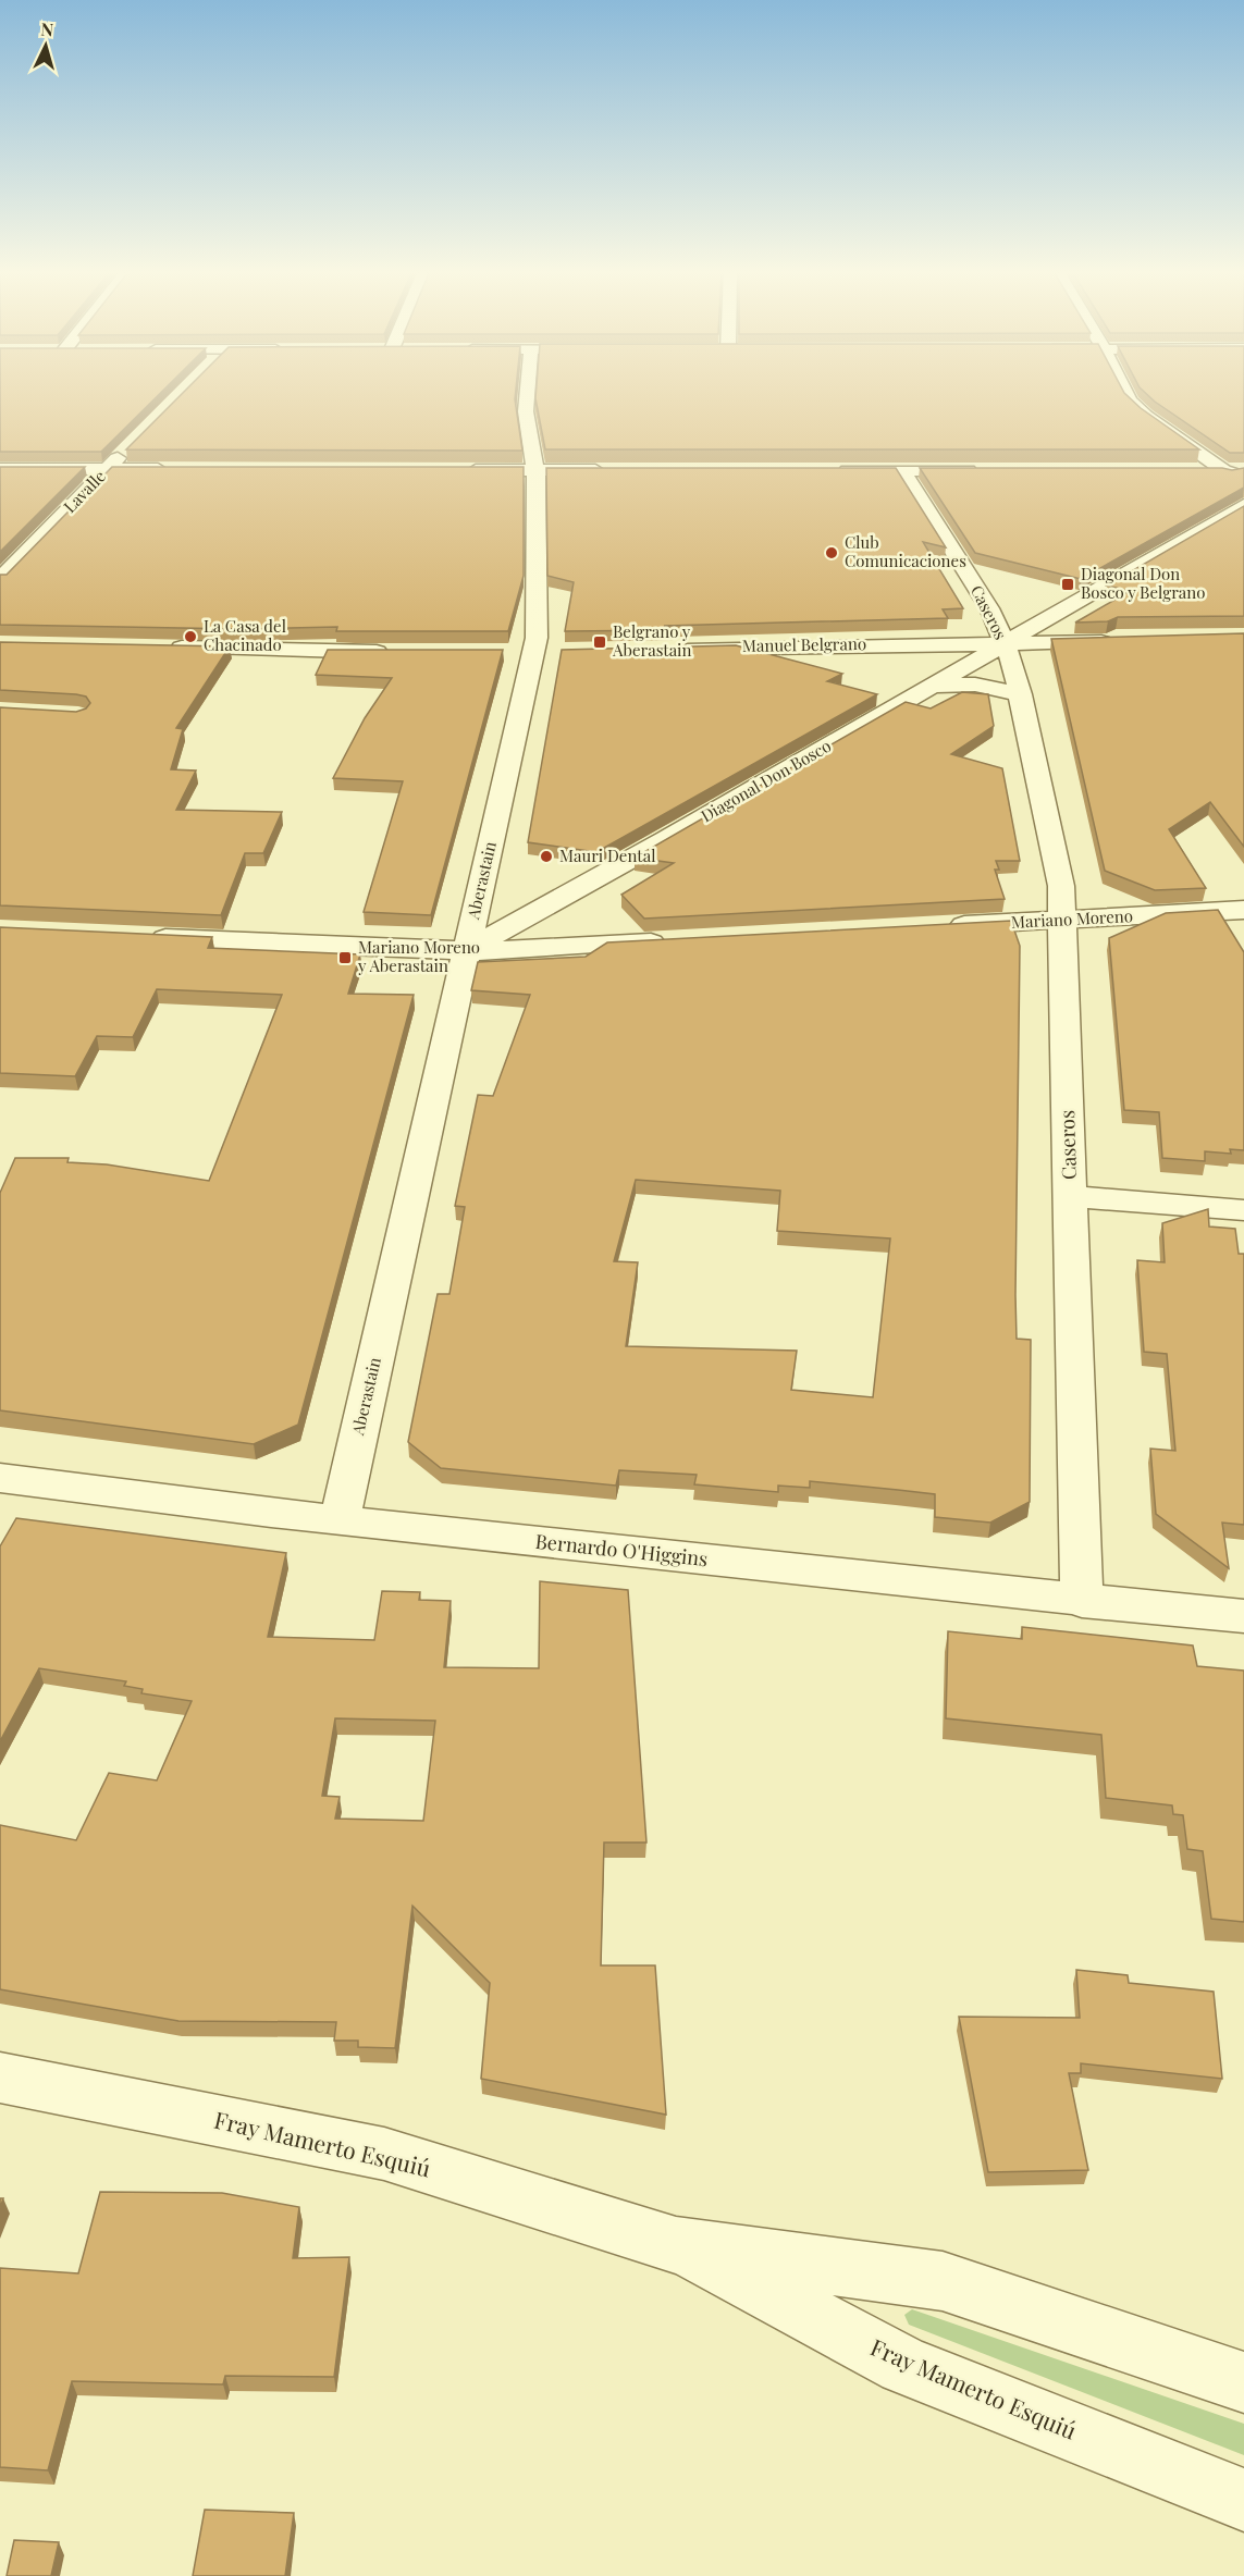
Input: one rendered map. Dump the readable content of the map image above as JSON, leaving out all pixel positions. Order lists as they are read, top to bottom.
{
  "streets": {
    "street": [
      "Lavalle",
      "Caseros",
      "Manuel Belgrano",
      "Diagonal Don Bosco",
      "Aberastain",
      "Mariano Moreno",
      "Bernardo O'Higgins",
      "Fray Mamerto Esquiú"
    ]
  },
  "crossings": [
    ["Caseros", "Manuel Belgrano"],
    ["Caseros", "Diagonal Don Bosco"],
    ["Caseros", "Mariano Moreno"],
    ["Caseros", "Bernardo O'Higgins"],
    ["Manuel Belgrano", "Diagonal Don Bosco"],
    ["Diagonal Don Bosco", "Aberastain"],
    ["Aberastain", "Bernardo O'Higgins"]
  ],
  "places": {
    "other": ["Club Comunicaciones", "La Casa del Chacinado", "Mauri Dental"],
    "transit": ["Diagonal Don Bosco y Belgrano", "Belgrano y Aberastain", "Mariano Moreno y Aberastain"]
  },
  "north": "top"
}
